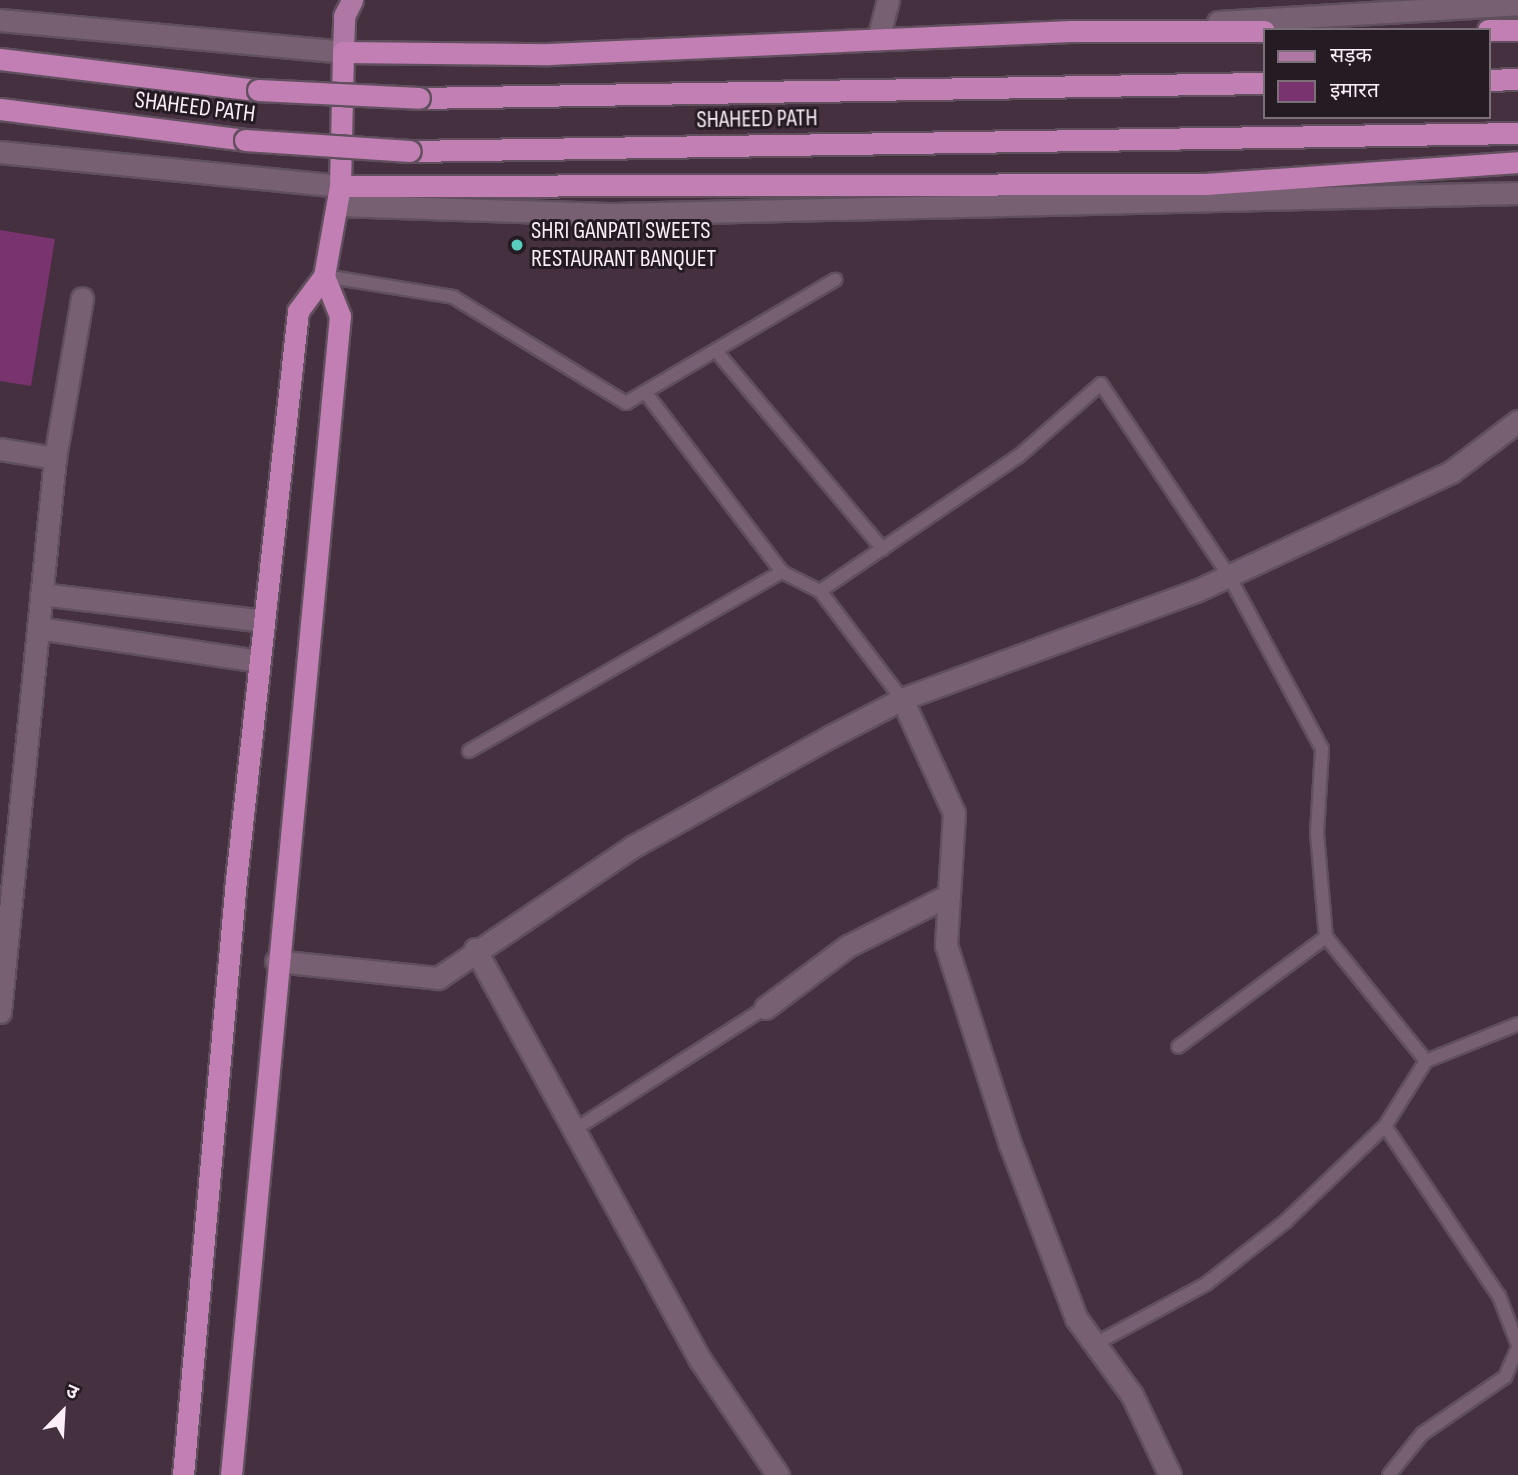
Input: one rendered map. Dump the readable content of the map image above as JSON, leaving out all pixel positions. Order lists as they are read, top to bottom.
{
  "streets": {
    "highway": ["SHAHEED PATH"]
  },
  "places": ["SHRI GANPATI SWEETS RESTAURANT BANQUET"],
  "legend": ["सड़क", "इमारत"],
  "north": "top right"
}
